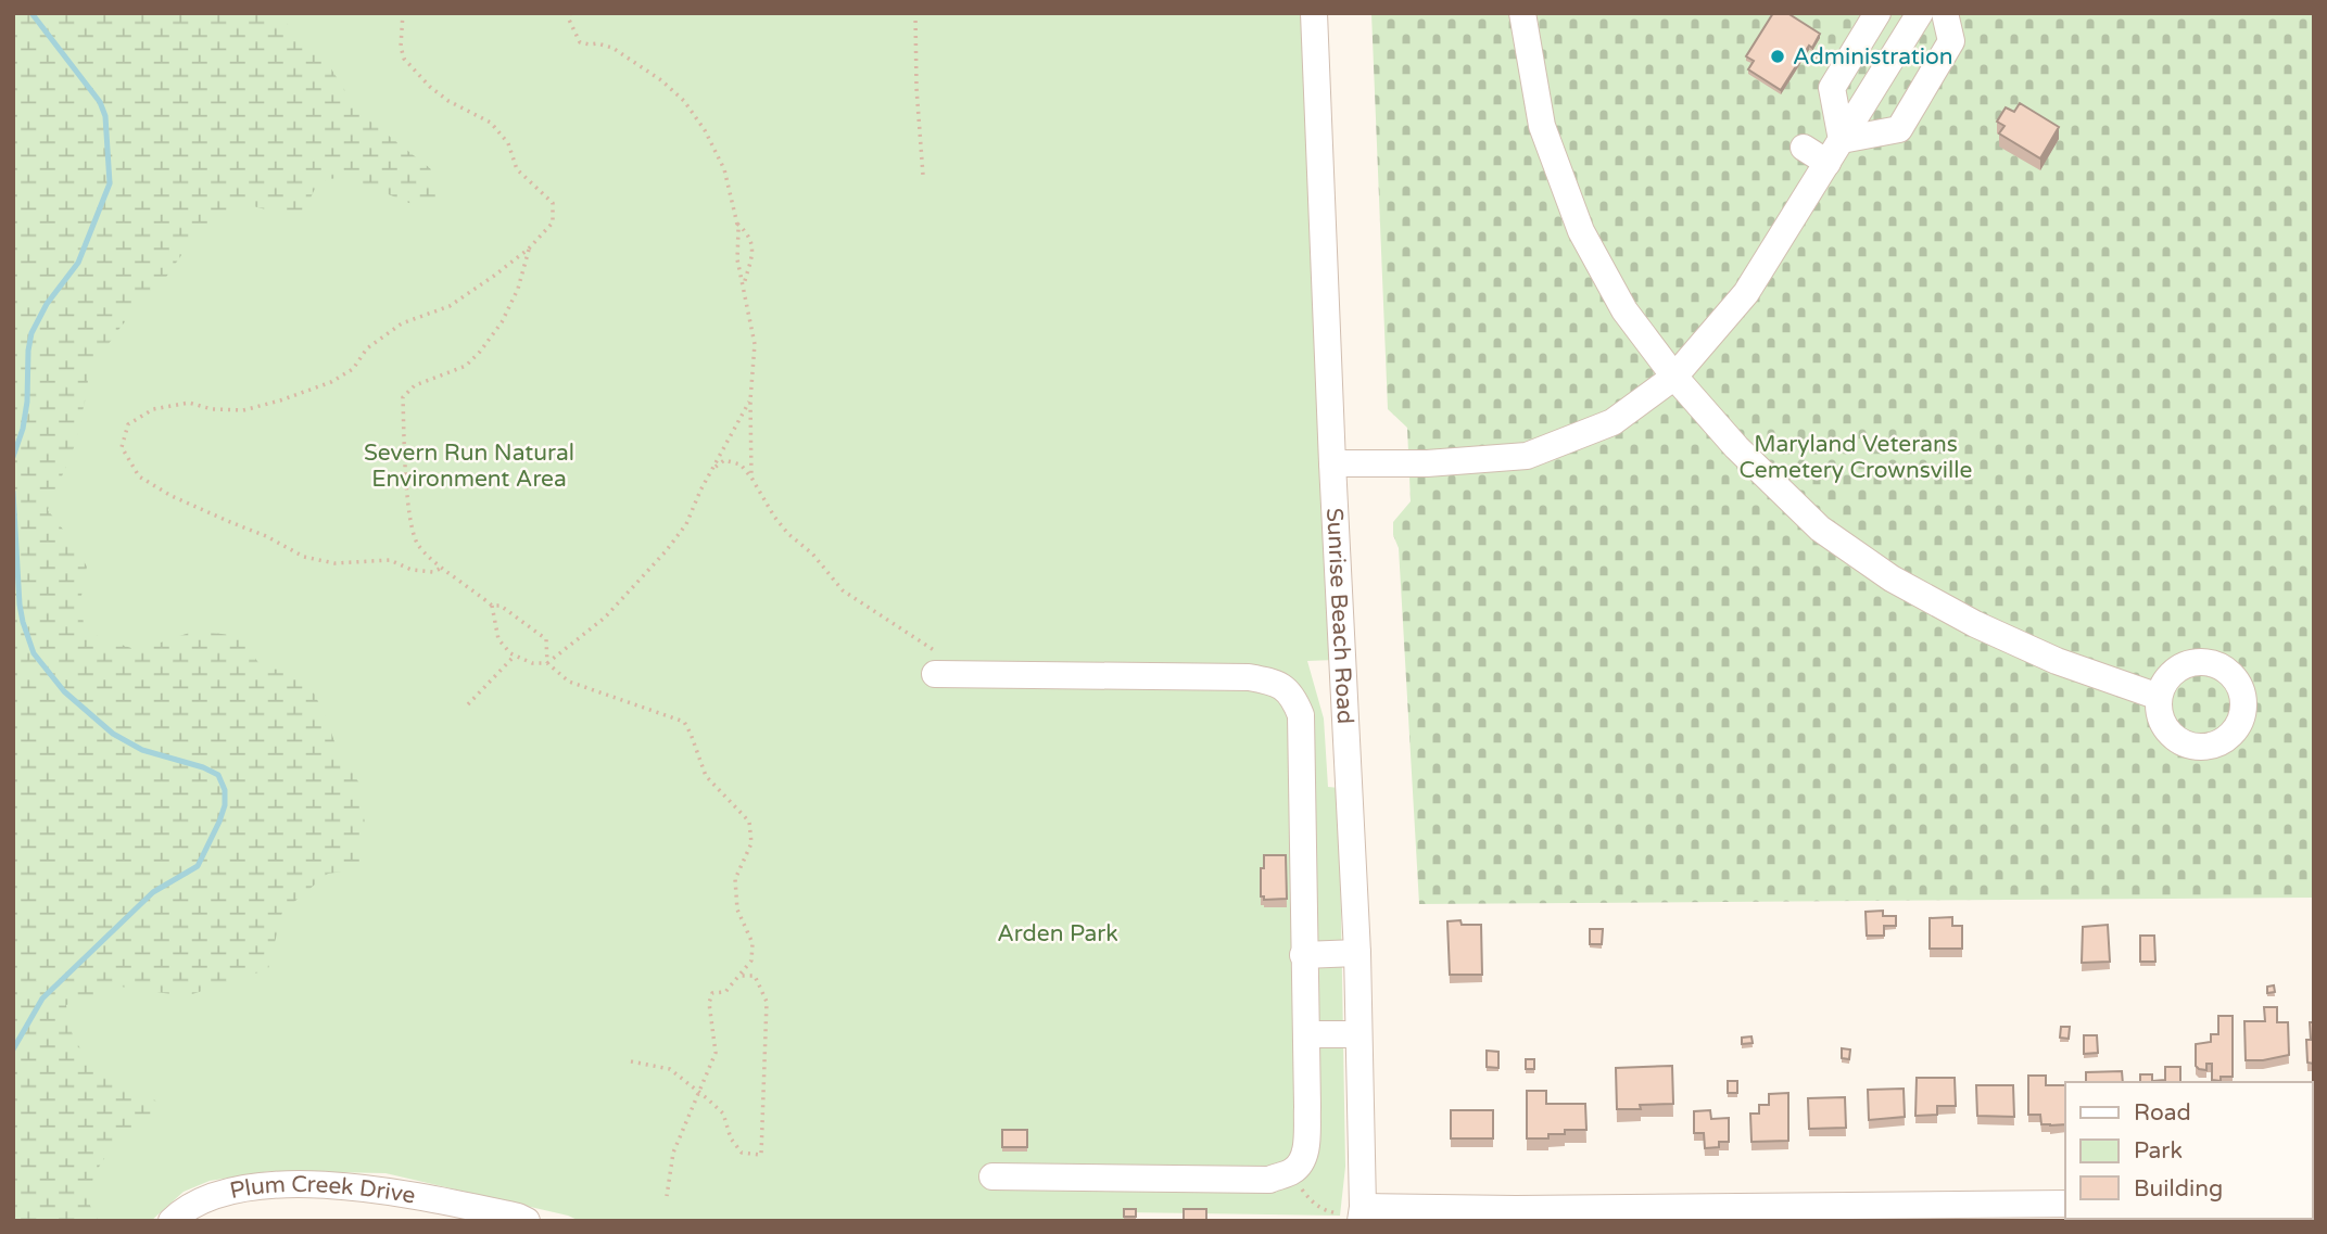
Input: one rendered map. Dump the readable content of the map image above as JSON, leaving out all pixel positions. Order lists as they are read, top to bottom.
{
  "streets": {
    "street": ["Sunrise Beach Road", "Plum Creek Drive"]
  },
  "parks": ["Maryland Veterans Cemetery Crownsville", "Severn Run Natural Environment Area", "Arden Park"],
  "places": ["Administration"],
  "legend": ["Road", "Park", "Building"]
}
